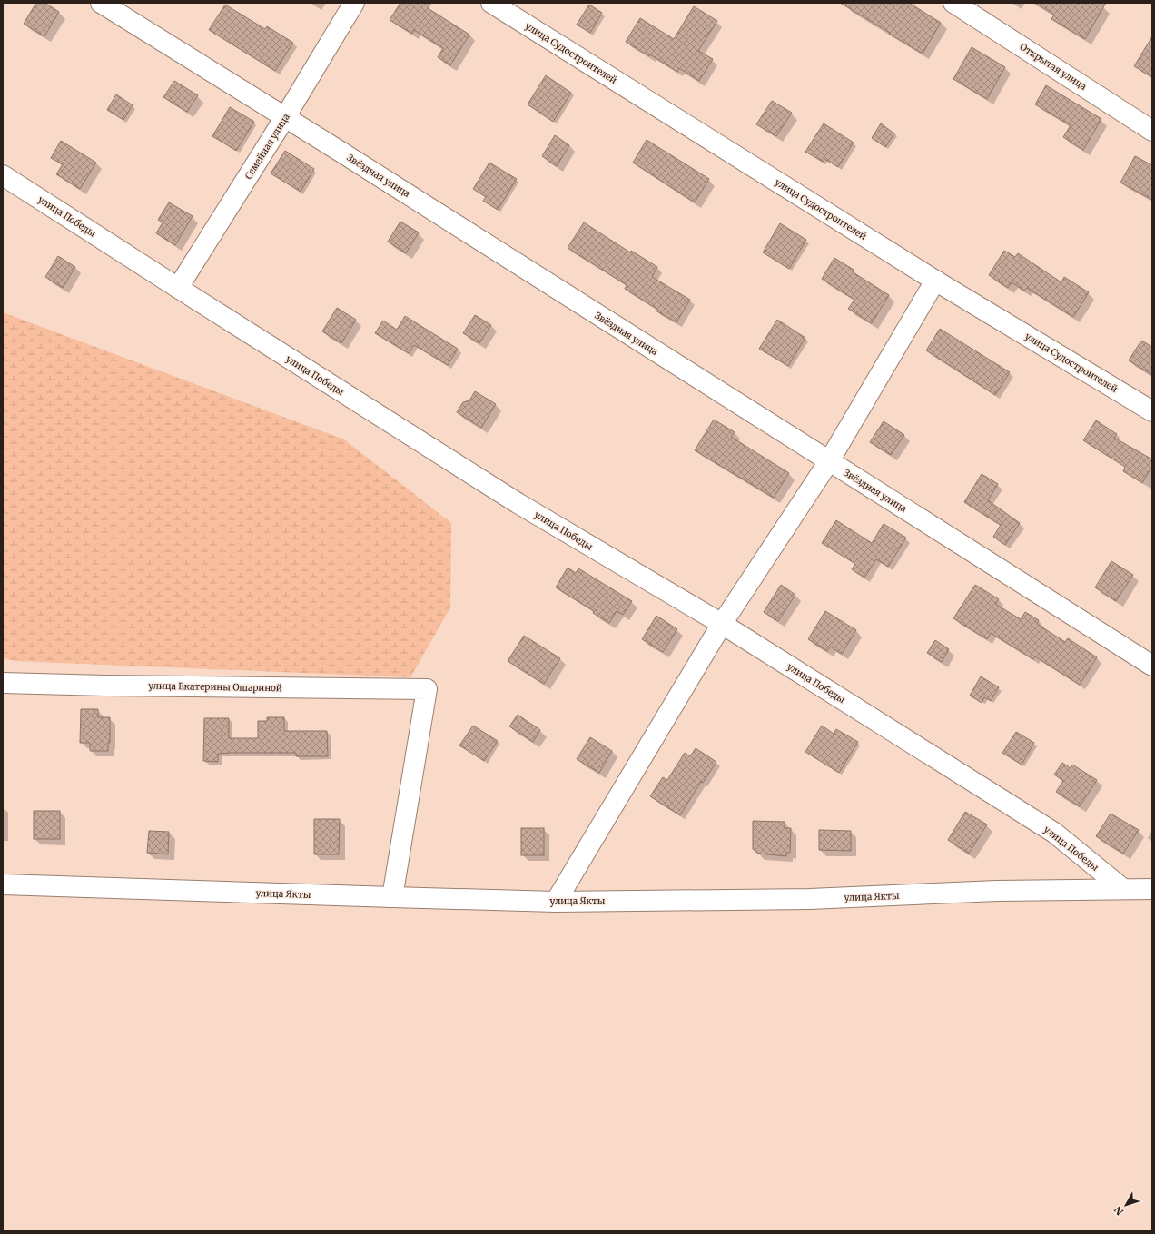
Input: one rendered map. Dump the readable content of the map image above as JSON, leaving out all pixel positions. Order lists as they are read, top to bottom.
{
  "streets": {
    "street": [
      "улица Судостроителей",
      "Открытая улица",
      "Семейная улица",
      "Звёздная улица",
      "улица Победы",
      "улица Екатерины Ошариной",
      "улица Якты"
    ]
  },
  "crossings": [
    ["Семейная улица", "Звёздная улица"],
    ["Семейная улица", "улица Победы"],
    ["улица Победы", "улица Якты"],
    ["улица Екатерины Ошариной", "улица Якты"]
  ],
  "north": "bottom left"
}
